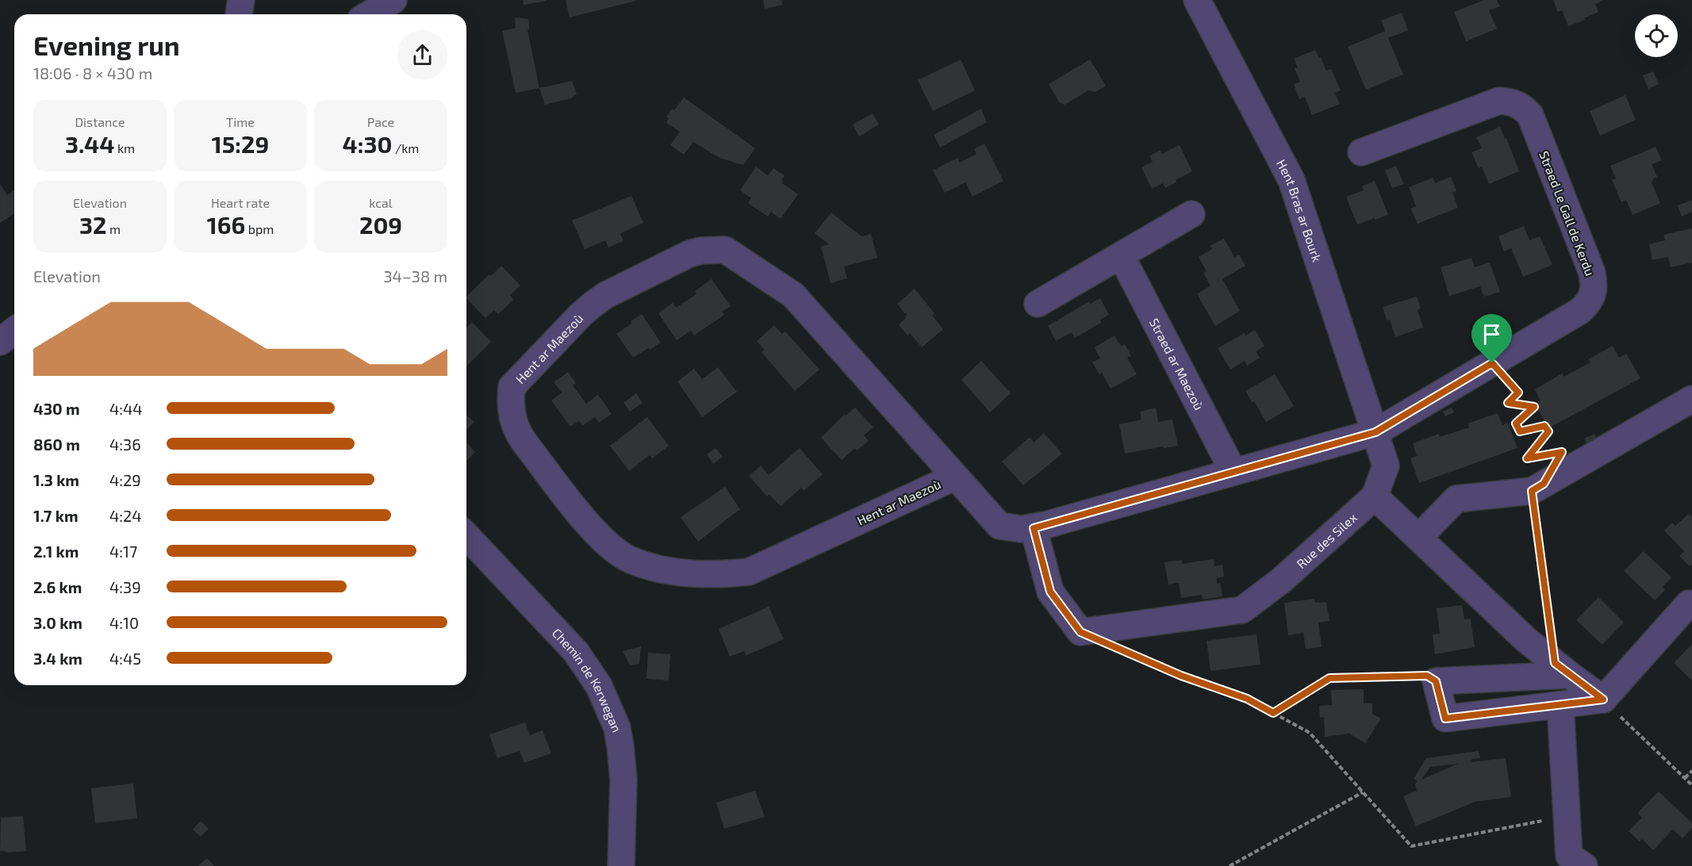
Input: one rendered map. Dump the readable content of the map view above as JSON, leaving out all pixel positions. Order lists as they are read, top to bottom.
{
  "streets": {
    "street": [
      "Hent Bras ar Bourk",
      "Straed Le Gall de Kerdu",
      "Hent ar Maezoù",
      "Straed ar Maezoù",
      "Rue des Silex",
      "Chemin de Kerwegan"
    ]
  },
  "crossings": [
    ["Hent Bras ar Bourk", "Straed Le Gall de Kerdu"],
    ["Hent Bras ar Bourk", "Hent ar Maezoù"],
    ["Hent Bras ar Bourk", "Rue des Silex"],
    ["Straed Le Gall de Kerdu", "Hent ar Maezoù"],
    ["Hent ar Maezoù", "Straed ar Maezoù"],
    ["Hent ar Maezoù", "Rue des Silex"]
  ],
  "page": {
    "heading": ["Evening run", "18:06 · 8 × 430 m"],
    "stats": [
      ["Distance", "3.44 km"],
      ["Time", "15:29"],
      ["Pace", "4:30 /km"],
      ["Elevation", "32 m"],
      ["Heart rate", "166 bpm"],
      ["kcal", "209"]
    ],
    "chart": ["Elevation", "34–38 m"],
    "list": [
      {
        "name": "430 m",
        "note": "4:44"
      },
      {
        "name": "860 m",
        "note": "4:36"
      },
      {
        "name": "1.3 km",
        "note": "4:29"
      },
      {
        "name": "1.7 km",
        "note": "4:24"
      },
      {
        "name": "2.1 km",
        "note": "4:17"
      },
      {
        "name": "2.6 km",
        "note": "4:39"
      },
      {
        "name": "3.0 km",
        "note": "4:10"
      },
      {
        "name": "3.4 km",
        "note": "4:45"
      }
    ]
  }
}
